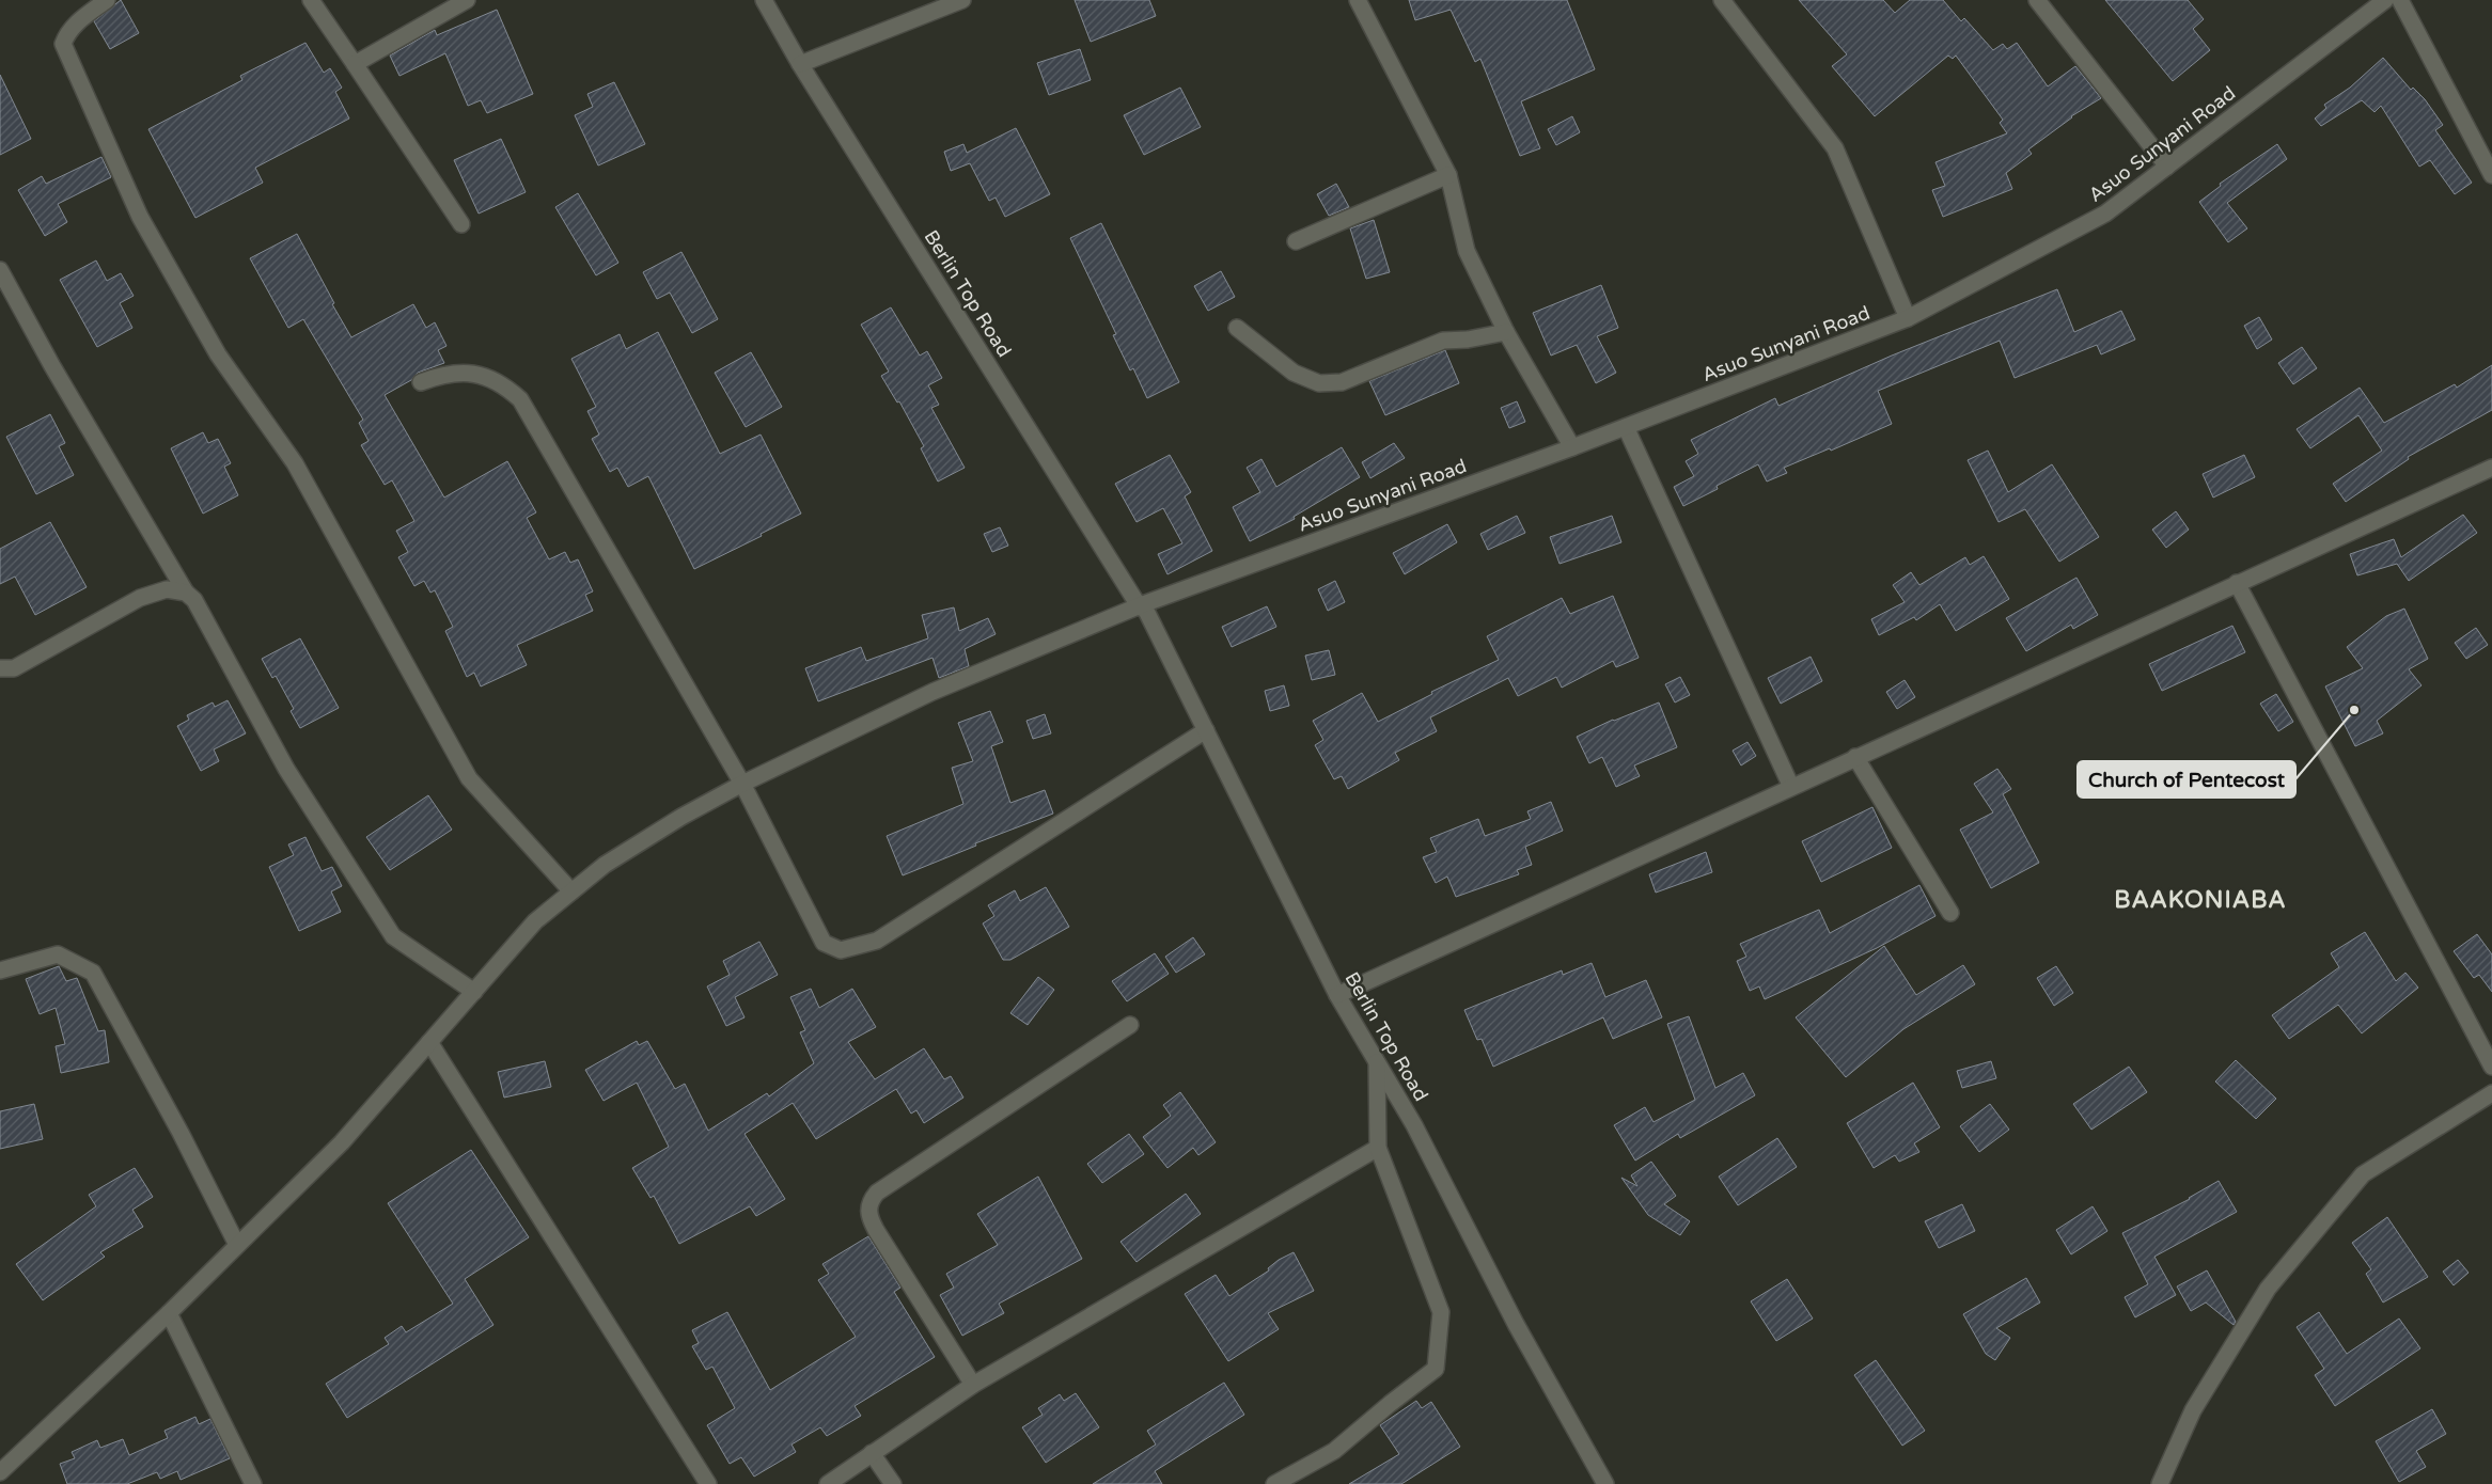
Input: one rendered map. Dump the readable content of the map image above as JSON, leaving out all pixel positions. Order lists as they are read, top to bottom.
{
  "streets": {
    "street": ["Asuo Sunyani Road", "Berlin Top Road"]
  },
  "crossings": [
    ["Asuo Sunyani Road", "Berlin Top Road"]
  ],
  "districts": ["BAAKONIABA"],
  "places": ["Church of Pentecost"]
}
